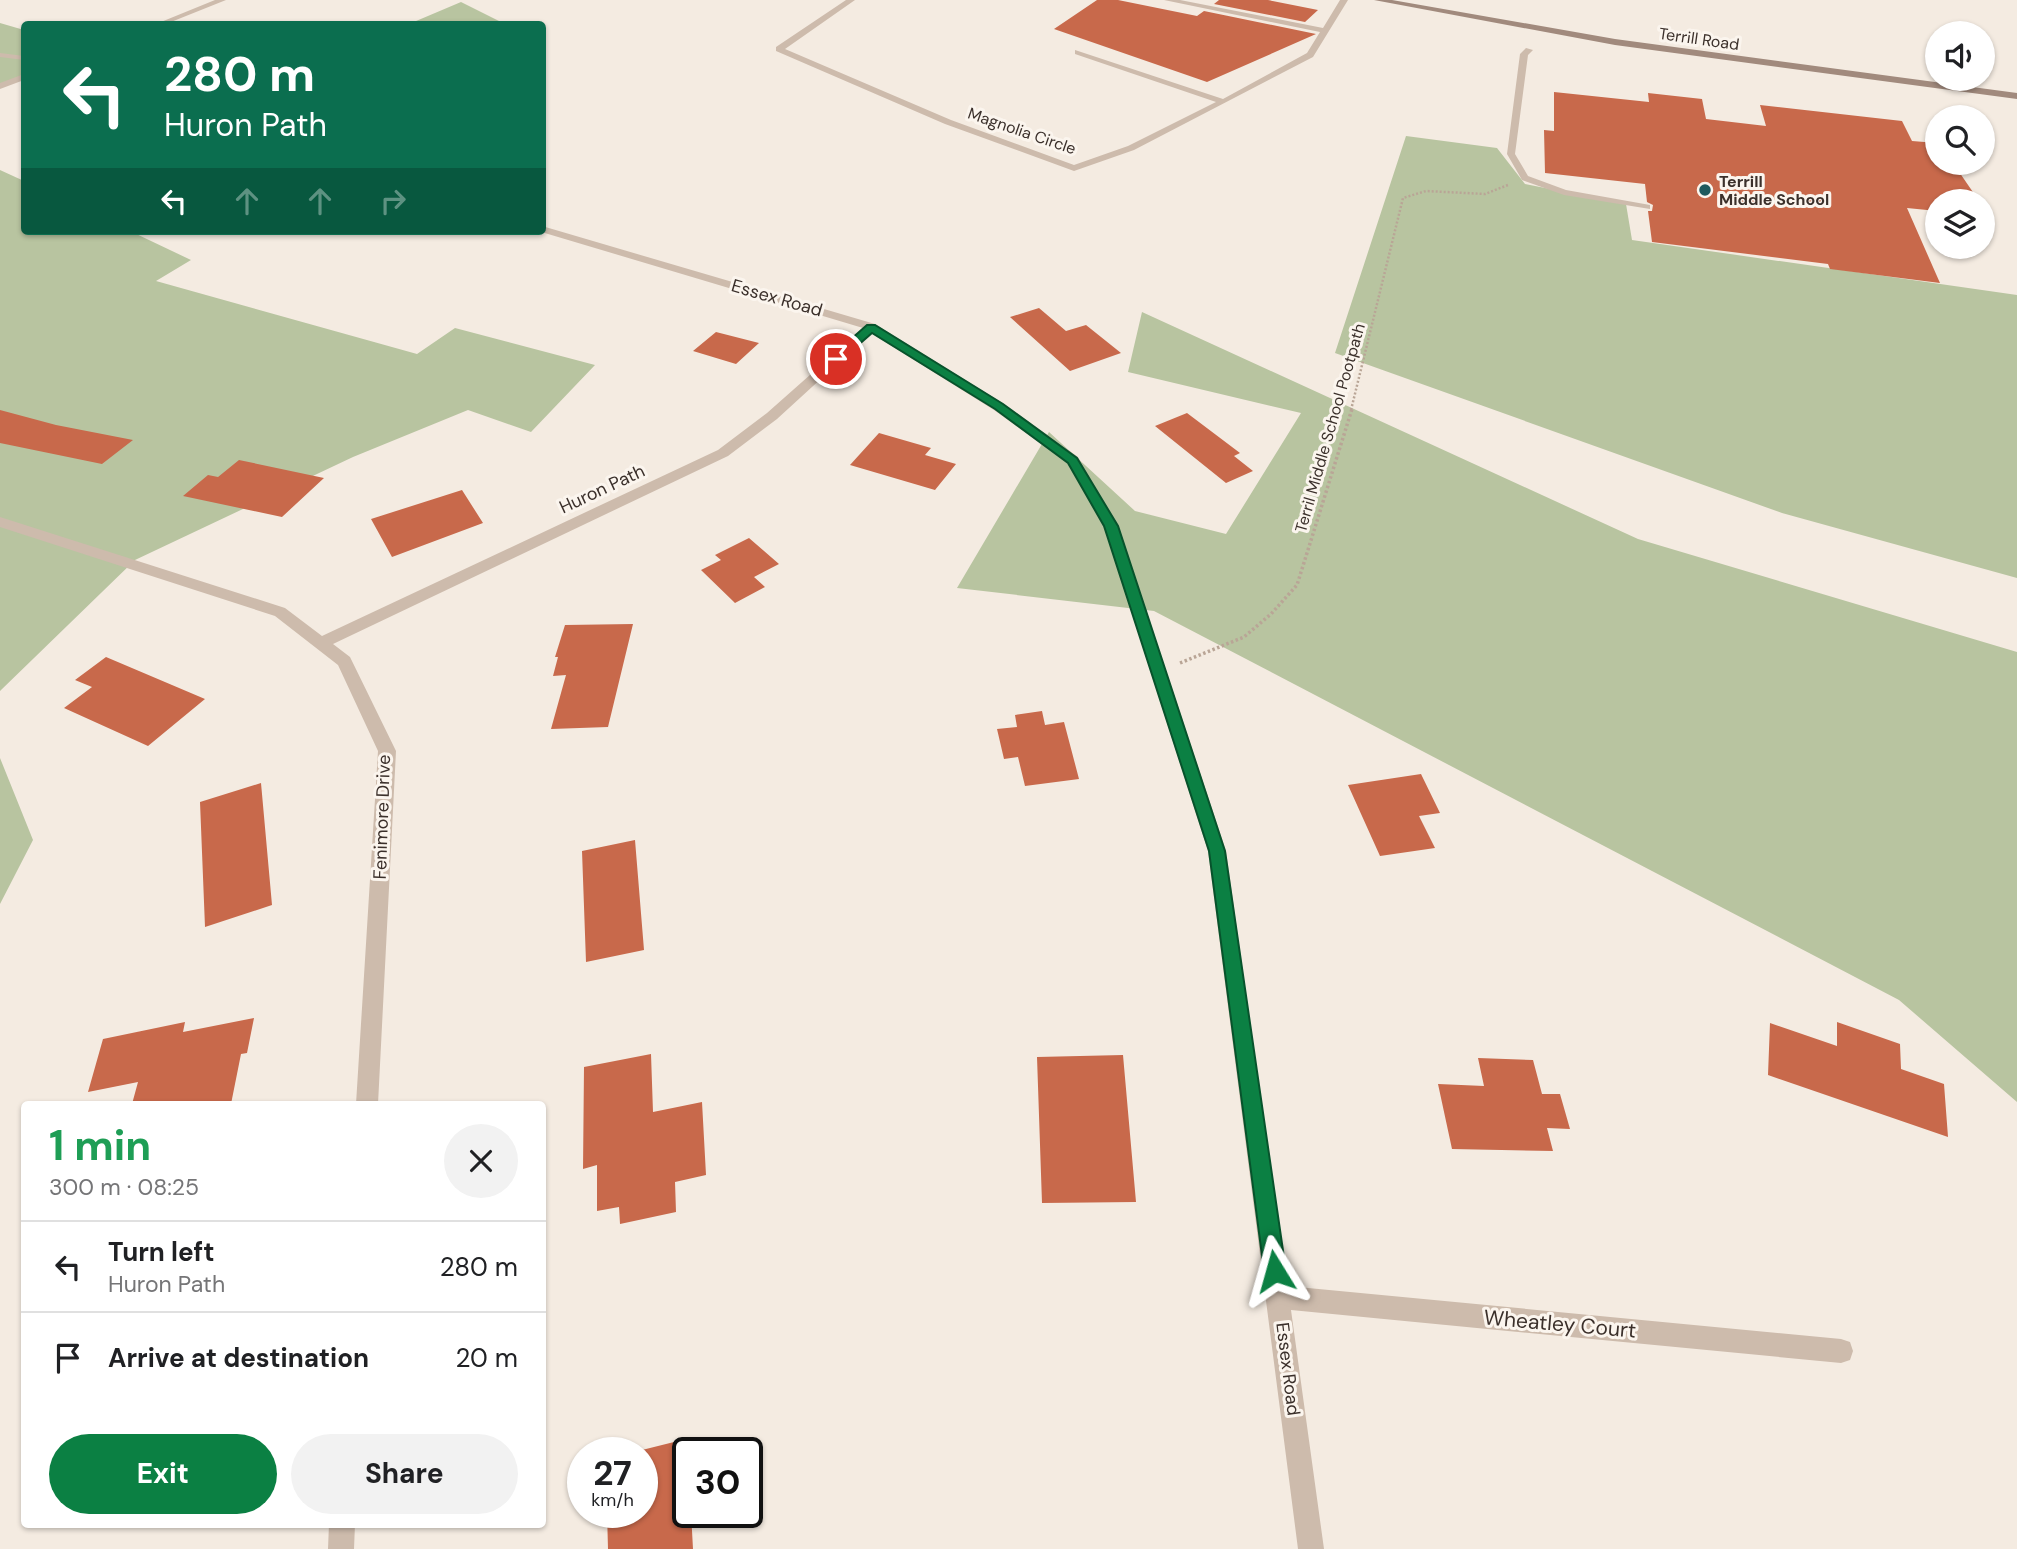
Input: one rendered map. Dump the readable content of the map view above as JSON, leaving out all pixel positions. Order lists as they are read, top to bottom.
{
  "streets": {
    "street": [
      "Terrill Road",
      "Magnolia Circle",
      "Essex Road",
      "Huron Path",
      "Fenimore Drive",
      "Wheatley Court"
    ],
    "path": ["Terril Middle School Pootpath"]
  },
  "crossings": [
    ["Essex Road", "Terril Middle School Pootpath"],
    ["Essex Road", "Huron Path"],
    ["Essex Road", "Wheatley Court"],
    ["Huron Path", "Fenimore Drive"]
  ],
  "places": ["Terrill Middle School"],
  "page": {
    "turn": ["280 m", "Huron Path"],
    "heading": ["1 min", "300 m · 08:25"],
    "list": [
      {
        "name": "Turn left",
        "note": "Huron Path",
        "value": "280 m"
      },
      {
        "name": "Arrive at destination",
        "value": "20 m"
      }
    ],
    "buttons": ["Exit", "Share"],
    "speed": "27 km/h",
    "limit": "30"
  }
}
